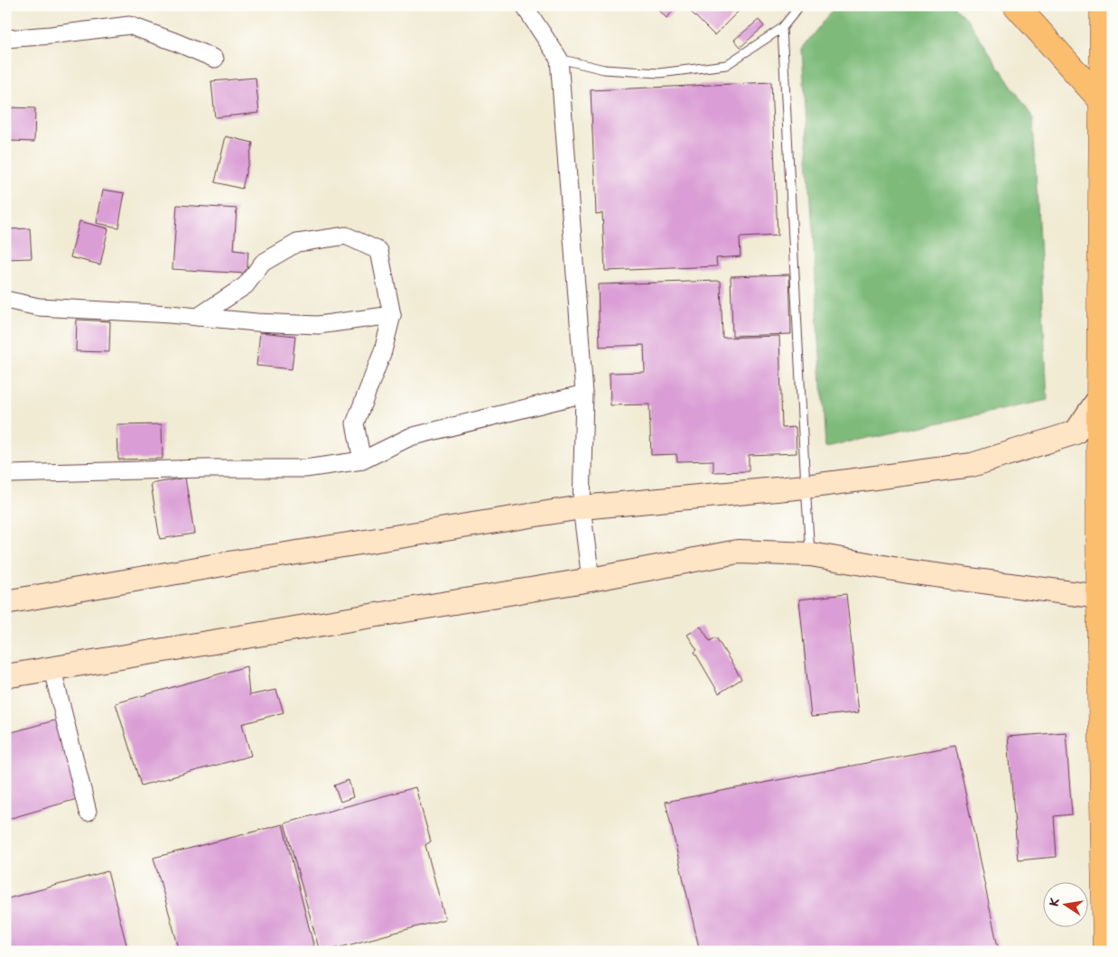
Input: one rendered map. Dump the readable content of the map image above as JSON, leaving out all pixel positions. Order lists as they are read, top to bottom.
{
  "north": "left"
}
